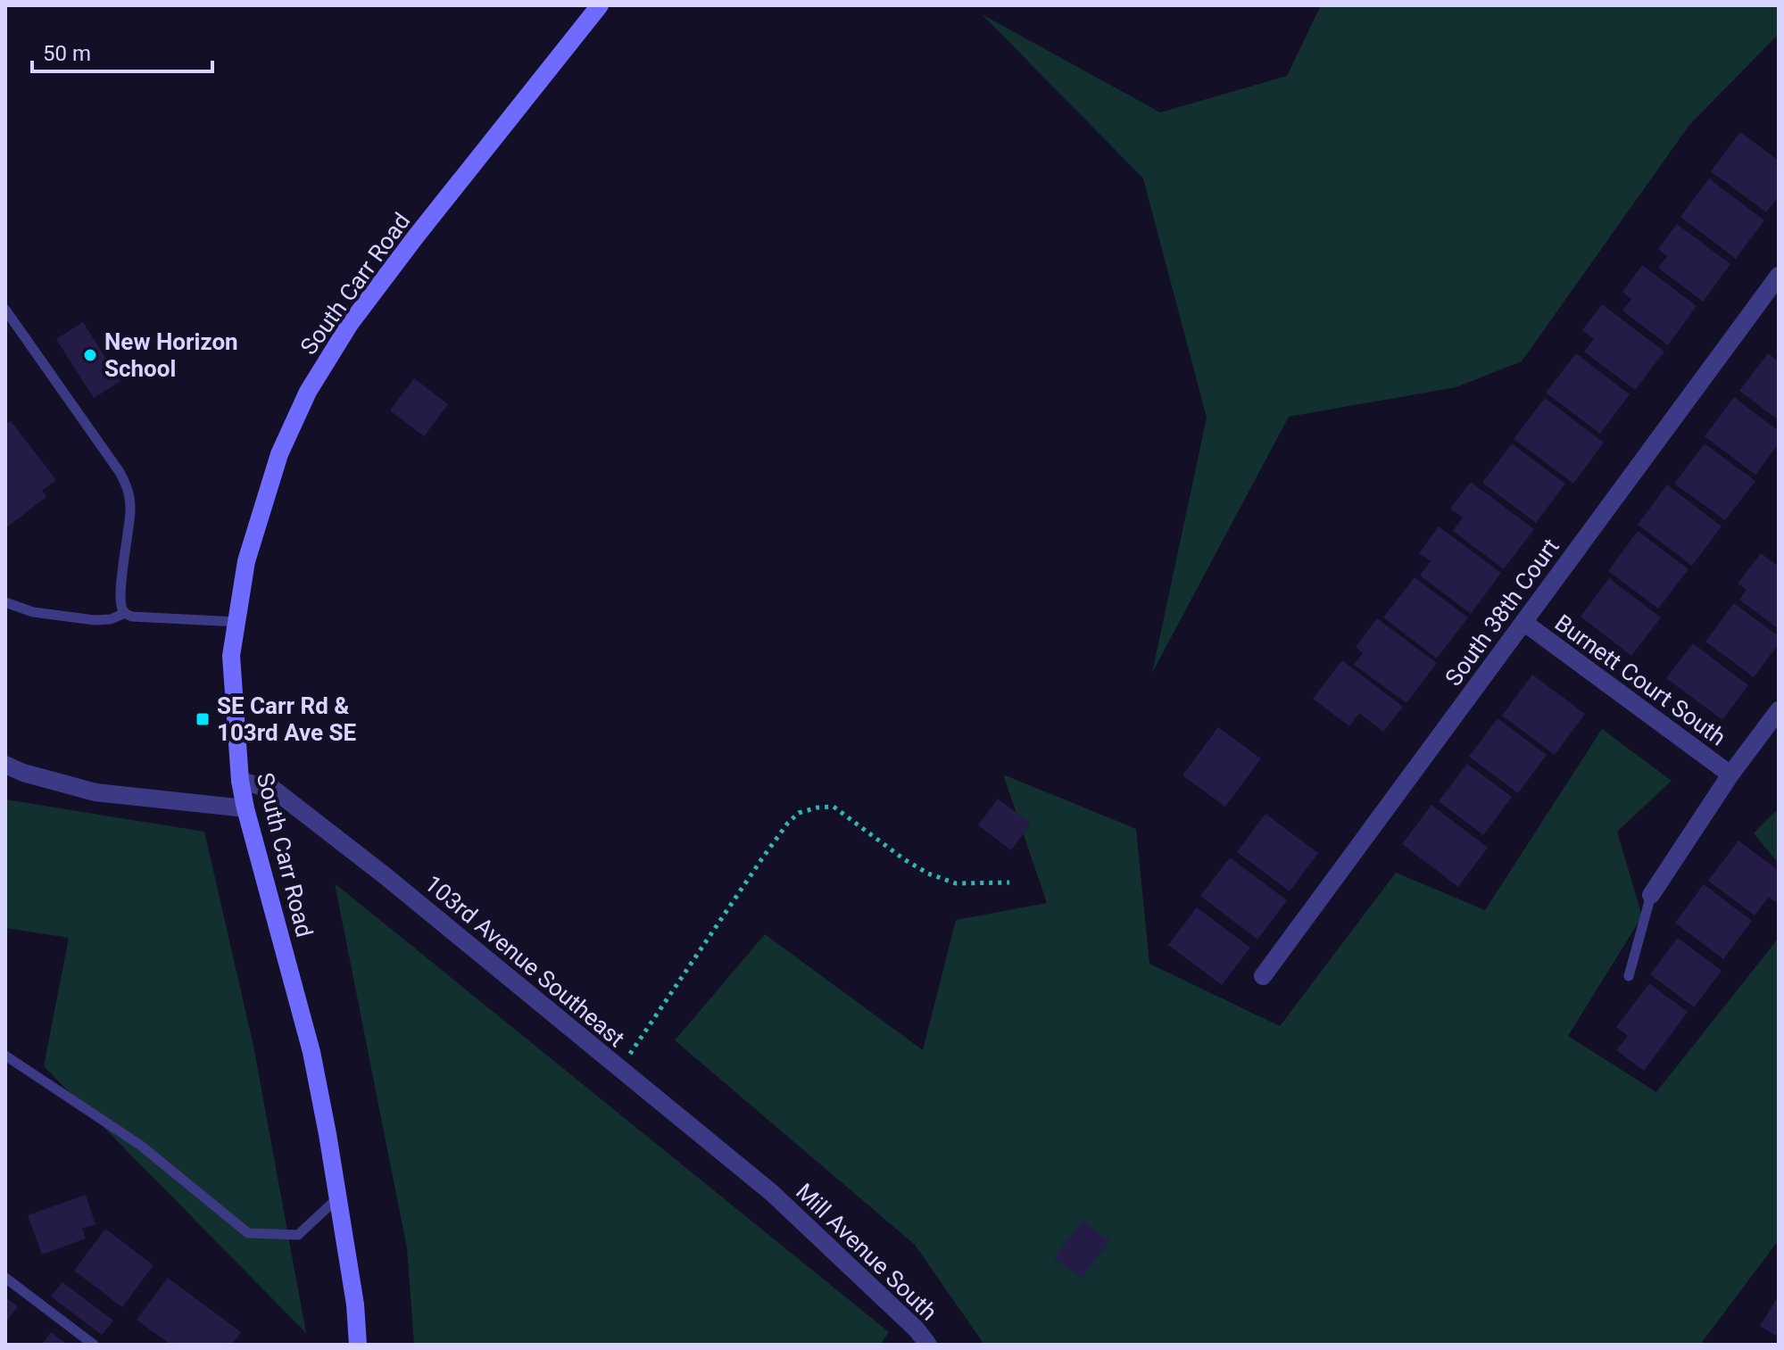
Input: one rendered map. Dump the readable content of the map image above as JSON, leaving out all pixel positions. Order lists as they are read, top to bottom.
{
  "streets": {
    "main road": ["South Carr Road"],
    "street": [
      "South 38th Court",
      "Burnett Court South",
      "103rd Avenue Southeast",
      "Mill Avenue South"
    ]
  },
  "crossings": [
    ["South Carr Road", "103rd Avenue Southeast"],
    ["South 38th Court", "Burnett Court South"],
    ["103rd Avenue Southeast", "Mill Avenue South"]
  ],
  "places": {
    "other": ["New Horizon School"],
    "transit": ["SE Carr Rd & 103rd Ave SE"]
  },
  "scale_bar": "50 m"
}
